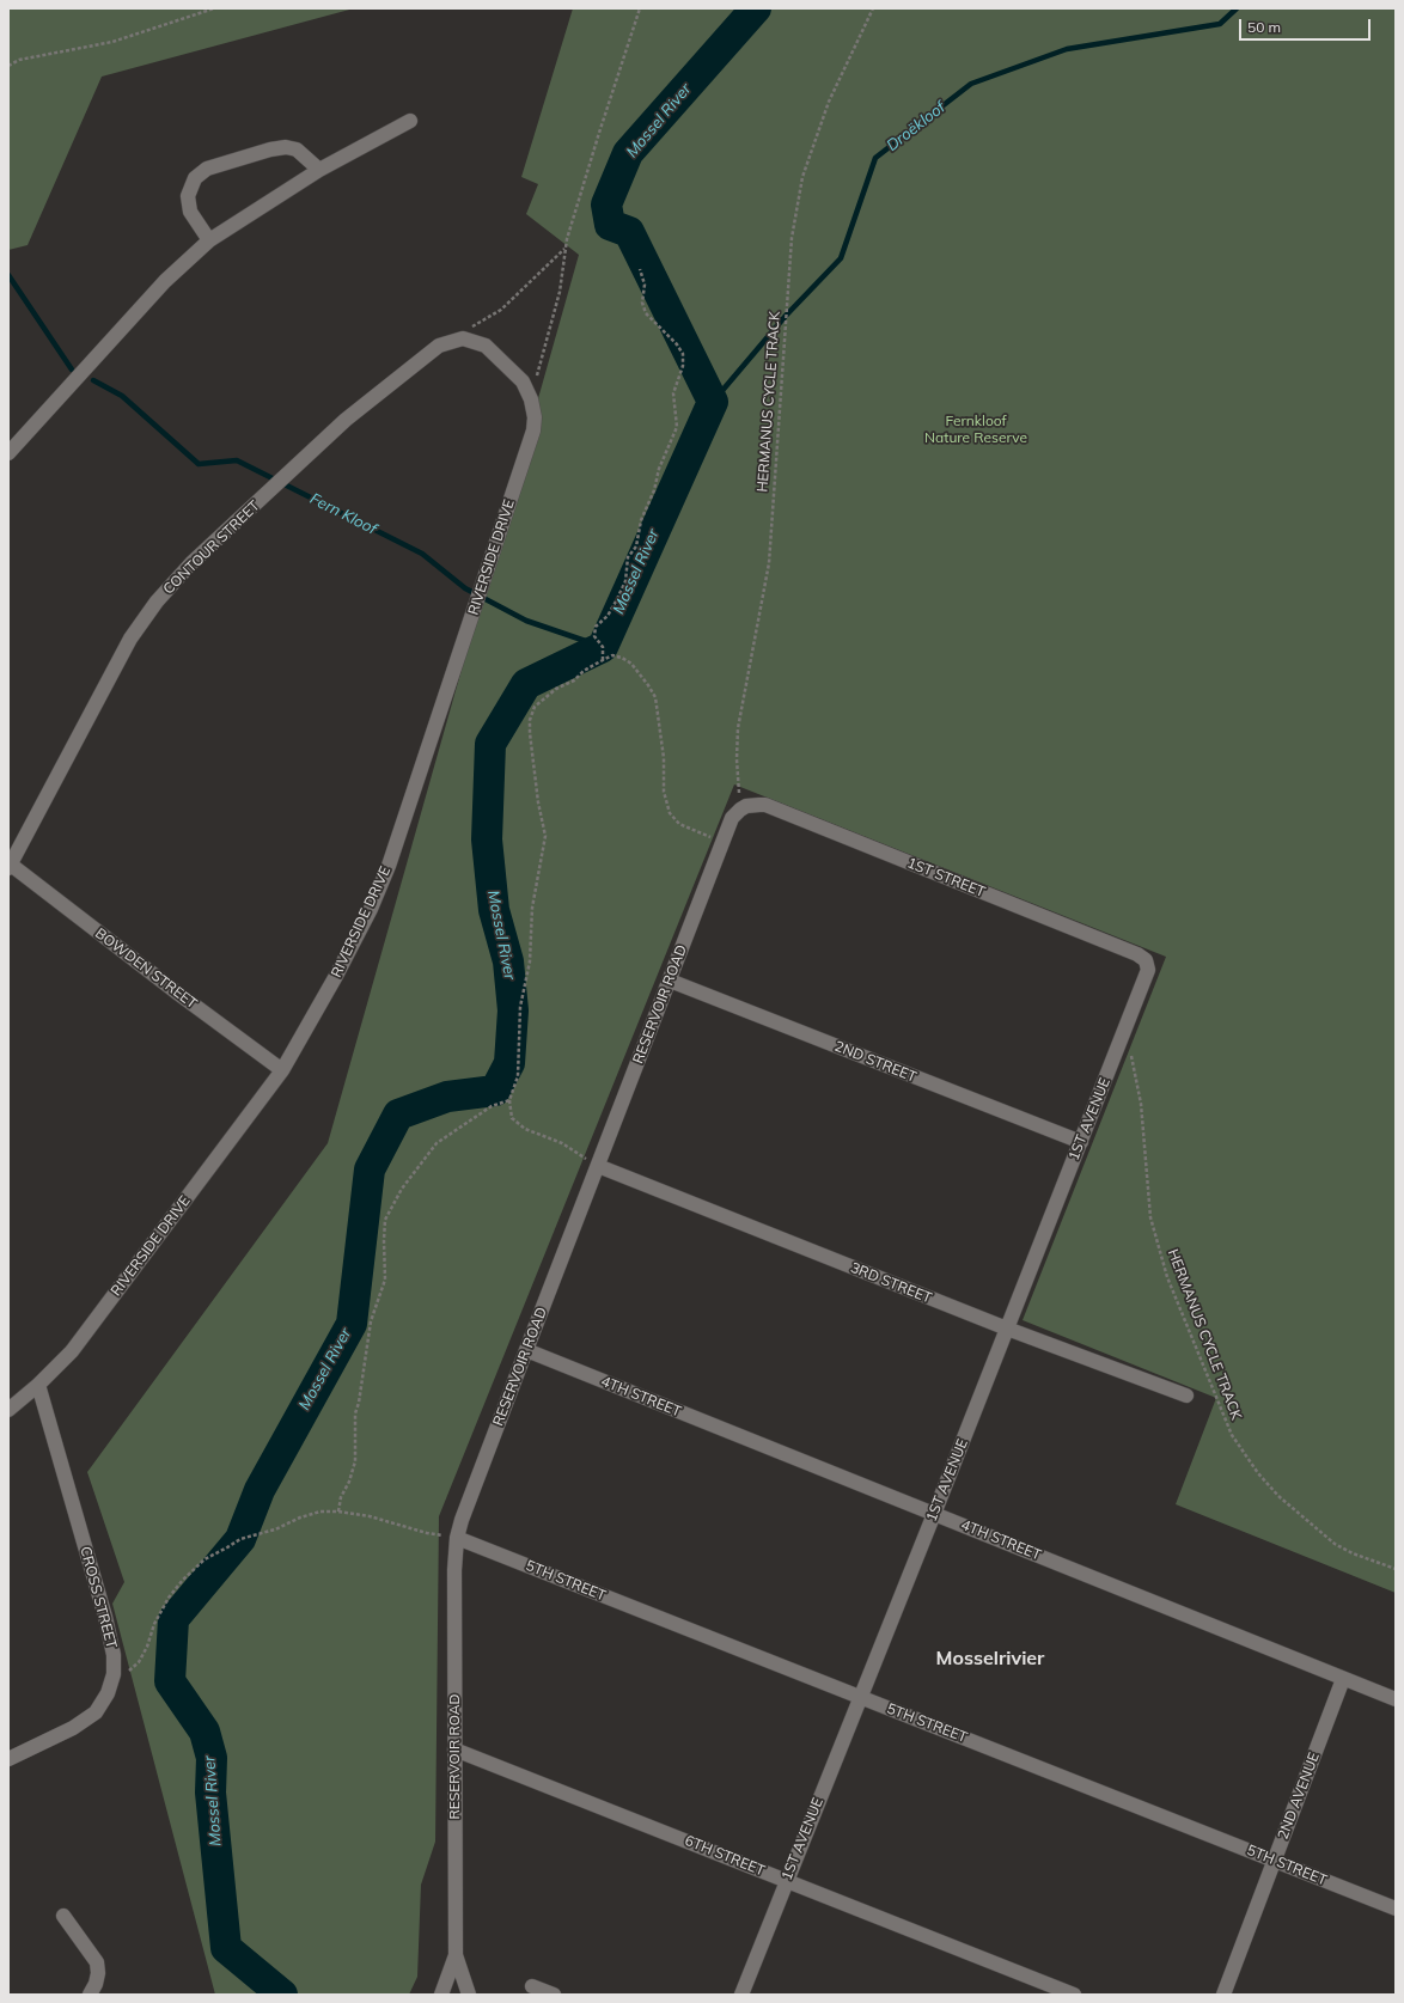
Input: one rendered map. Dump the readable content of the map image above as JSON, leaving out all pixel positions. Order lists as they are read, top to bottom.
{
  "streets": {
    "street": [
      "CONTOUR STREET",
      "RIVERSIDE DRIVE",
      "1ST STREET",
      "BOWDEN STREET",
      "RESERVOIR ROAD",
      "2ND STREET",
      "1ST AVENUE",
      "3RD STREET",
      "4TH STREET",
      "5TH STREET",
      "CROSS STREET",
      "2ND AVENUE",
      "6TH STREET"
    ],
    "path": ["HERMANUS CYCLE TRACK"]
  },
  "crossings": [
    ["HERMANUS CYCLE TRACK", "1ST STREET"],
    ["HERMANUS CYCLE TRACK", "RESERVOIR ROAD"],
    ["CONTOUR STREET", "RIVERSIDE DRIVE"],
    ["CONTOUR STREET", "BOWDEN STREET"],
    ["RIVERSIDE DRIVE", "BOWDEN STREET"],
    ["RIVERSIDE DRIVE", "CROSS STREET"],
    ["1ST STREET", "RESERVOIR ROAD"],
    ["1ST STREET", "1ST AVENUE"],
    ["RESERVOIR ROAD", "2ND STREET"],
    ["RESERVOIR ROAD", "3RD STREET"],
    ["RESERVOIR ROAD", "4TH STREET"],
    ["RESERVOIR ROAD", "5TH STREET"],
    ["RESERVOIR ROAD", "6TH STREET"],
    ["2ND STREET", "1ST AVENUE"],
    ["1ST AVENUE", "3RD STREET"],
    ["1ST AVENUE", "4TH STREET"],
    ["1ST AVENUE", "5TH STREET"],
    ["1ST AVENUE", "6TH STREET"],
    ["4TH STREET", "2ND AVENUE"],
    ["5TH STREET", "2ND AVENUE"]
  ],
  "districts": ["Mosselrivier"],
  "water": ["Mossel River", "Droëkloof", "Fern Kloof"],
  "parks": ["Fernkloof Nature Reserve"],
  "scale_bar": "50 m"
}
